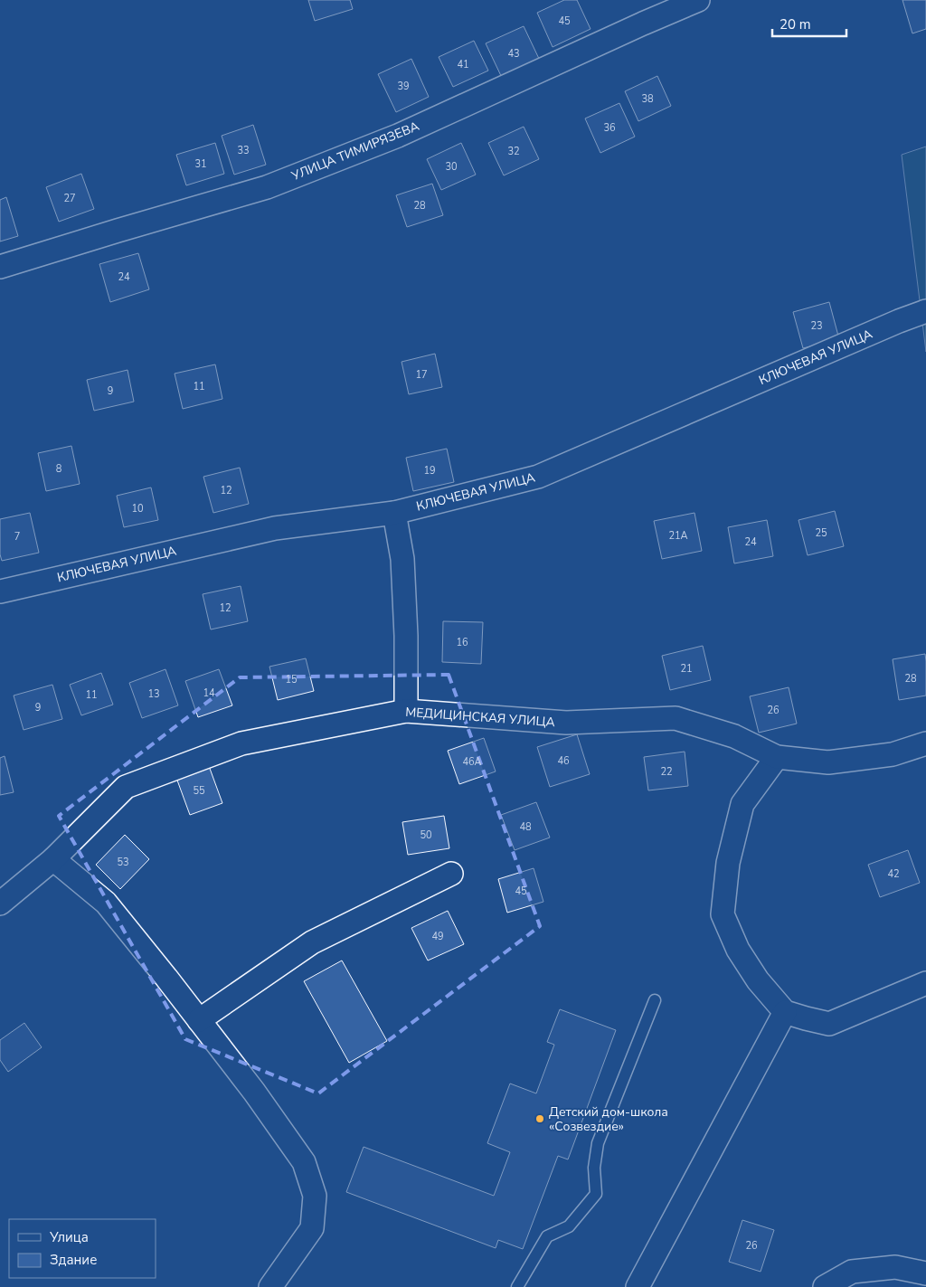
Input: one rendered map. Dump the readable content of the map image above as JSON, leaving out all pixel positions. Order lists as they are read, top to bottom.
{
  "streets": {
    "street": ["УЛИЦА ТИМИРЯЗЕВА", "КЛЮЧЕВАЯ УЛИЦА", "МЕДИЦИНСКАЯ УЛИЦА"]
  },
  "places": ["Детский дом-школа «Созвездие»"],
  "house_numbers": [
    "45",
    "43",
    "41",
    "39",
    "38",
    "36",
    "33",
    "32",
    "31",
    "30",
    "27",
    "28",
    "24",
    "23",
    "17",
    "11",
    "9",
    "8",
    "19",
    "12",
    "10",
    "25",
    "21А",
    "7",
    "24",
    "12",
    "16",
    "21",
    "28",
    "15",
    "14",
    "13",
    "11",
    "9",
    "26",
    "46",
    "46А",
    "22",
    "55",
    "48",
    "50",
    "53",
    "42",
    "45",
    "49",
    "26"
  ],
  "legend": ["Улица", "Здание"],
  "scale_bar": "20 m"
}
